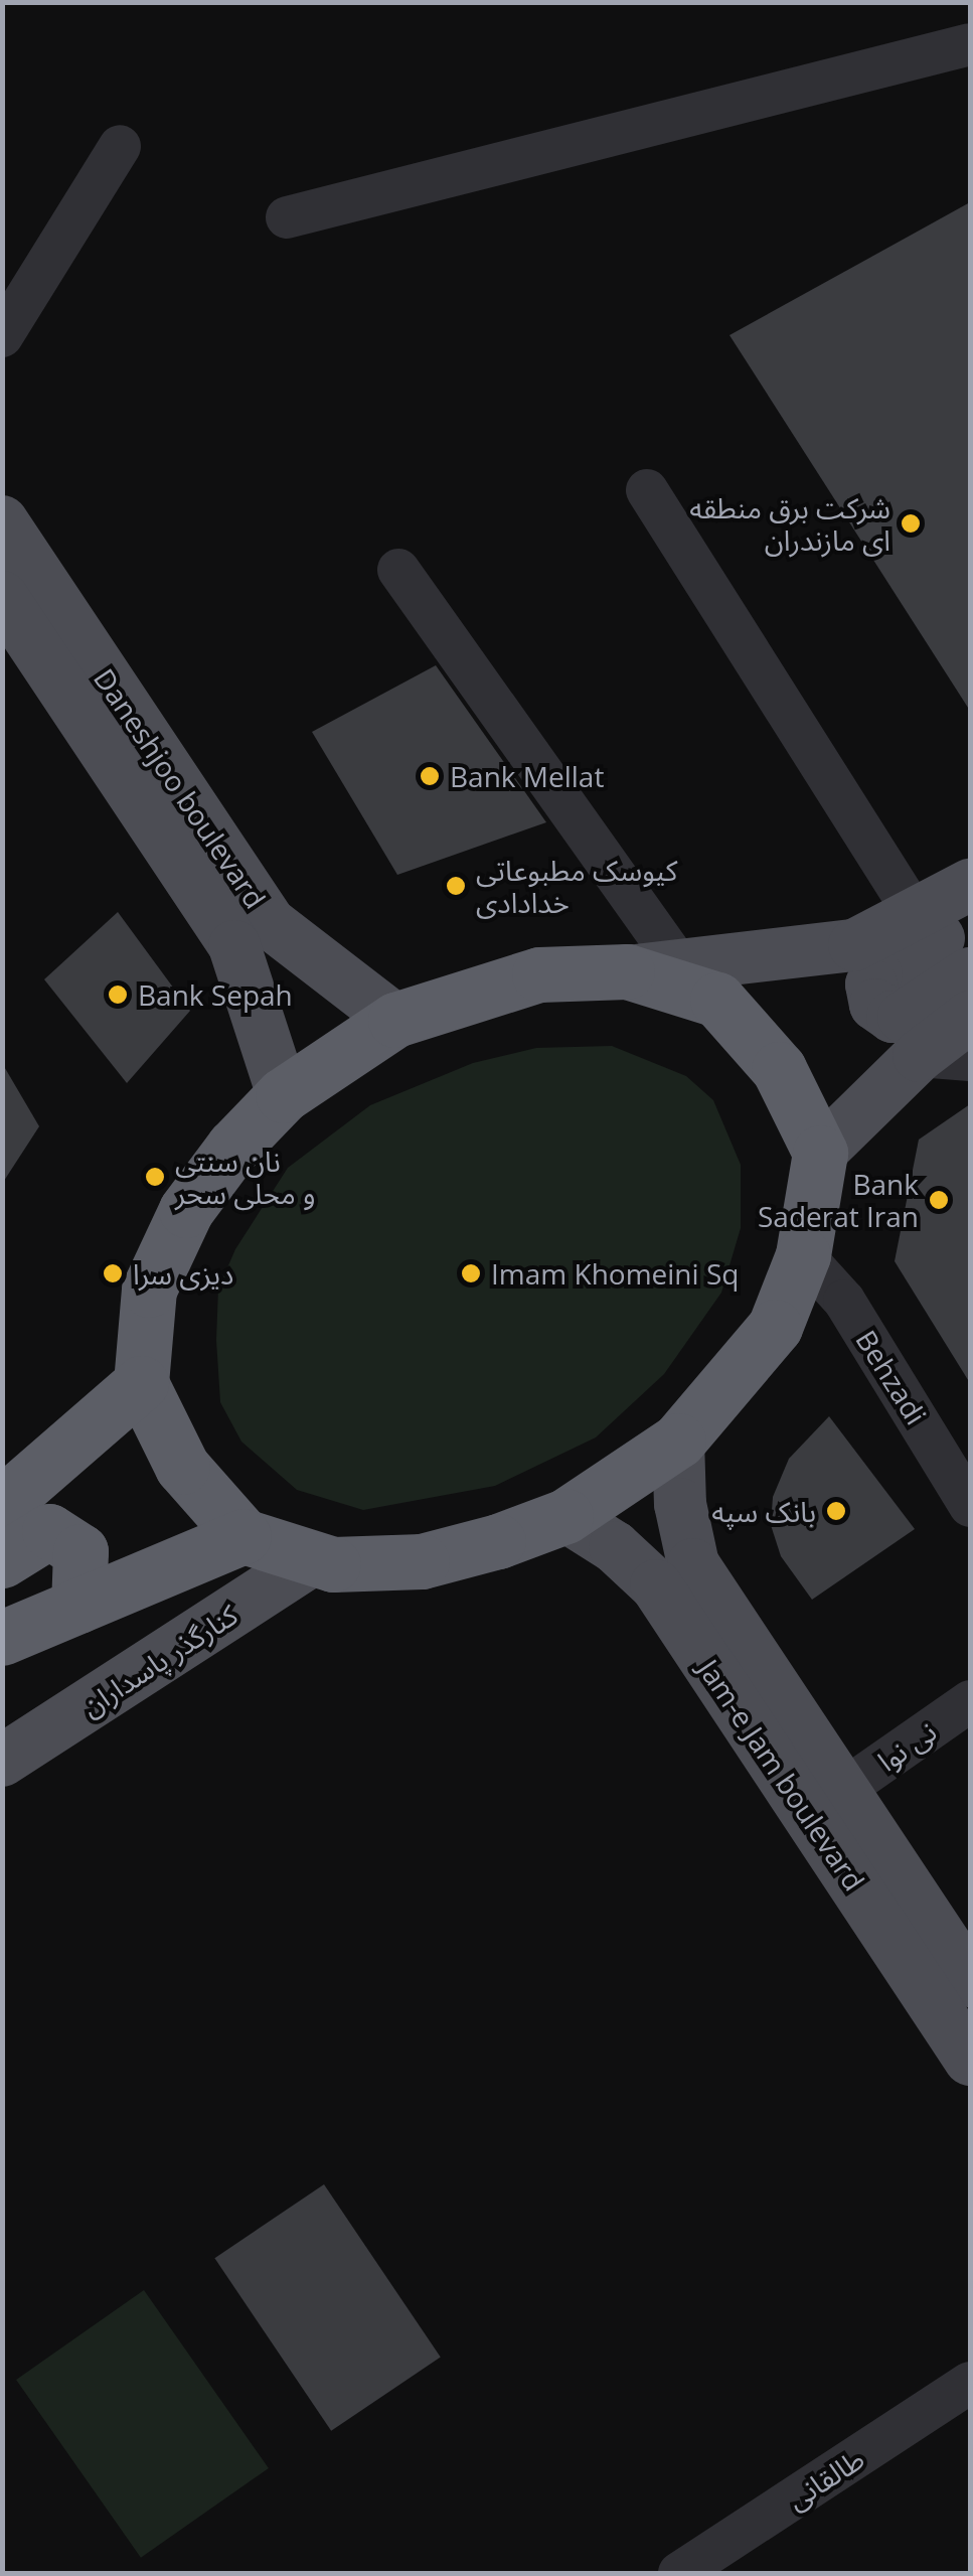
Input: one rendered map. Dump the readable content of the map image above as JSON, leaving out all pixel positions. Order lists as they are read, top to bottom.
{
  "streets": {
    "main road": ["Daneshjoo boulevard", "کنارگذر پاسداران", "Jam-e Jam boulevard"],
    "street": ["Behzadi", "نی نوا", "طالقانی"]
  },
  "crossings": [
    ["نی نوا", "Jam-e Jam boulevard"]
  ],
  "places": [
    "شرکت برق منطقه ای مازندران",
    "Bank Mellat",
    "کیوسک مطبوعاتی خدادادی",
    "Bank Sepah",
    "نان سنتی و محلی سحر",
    "Bank Saderat Iran",
    "دیزی سرا",
    "Imam Khomeini Sq",
    "بانک سپه"
  ]
}
